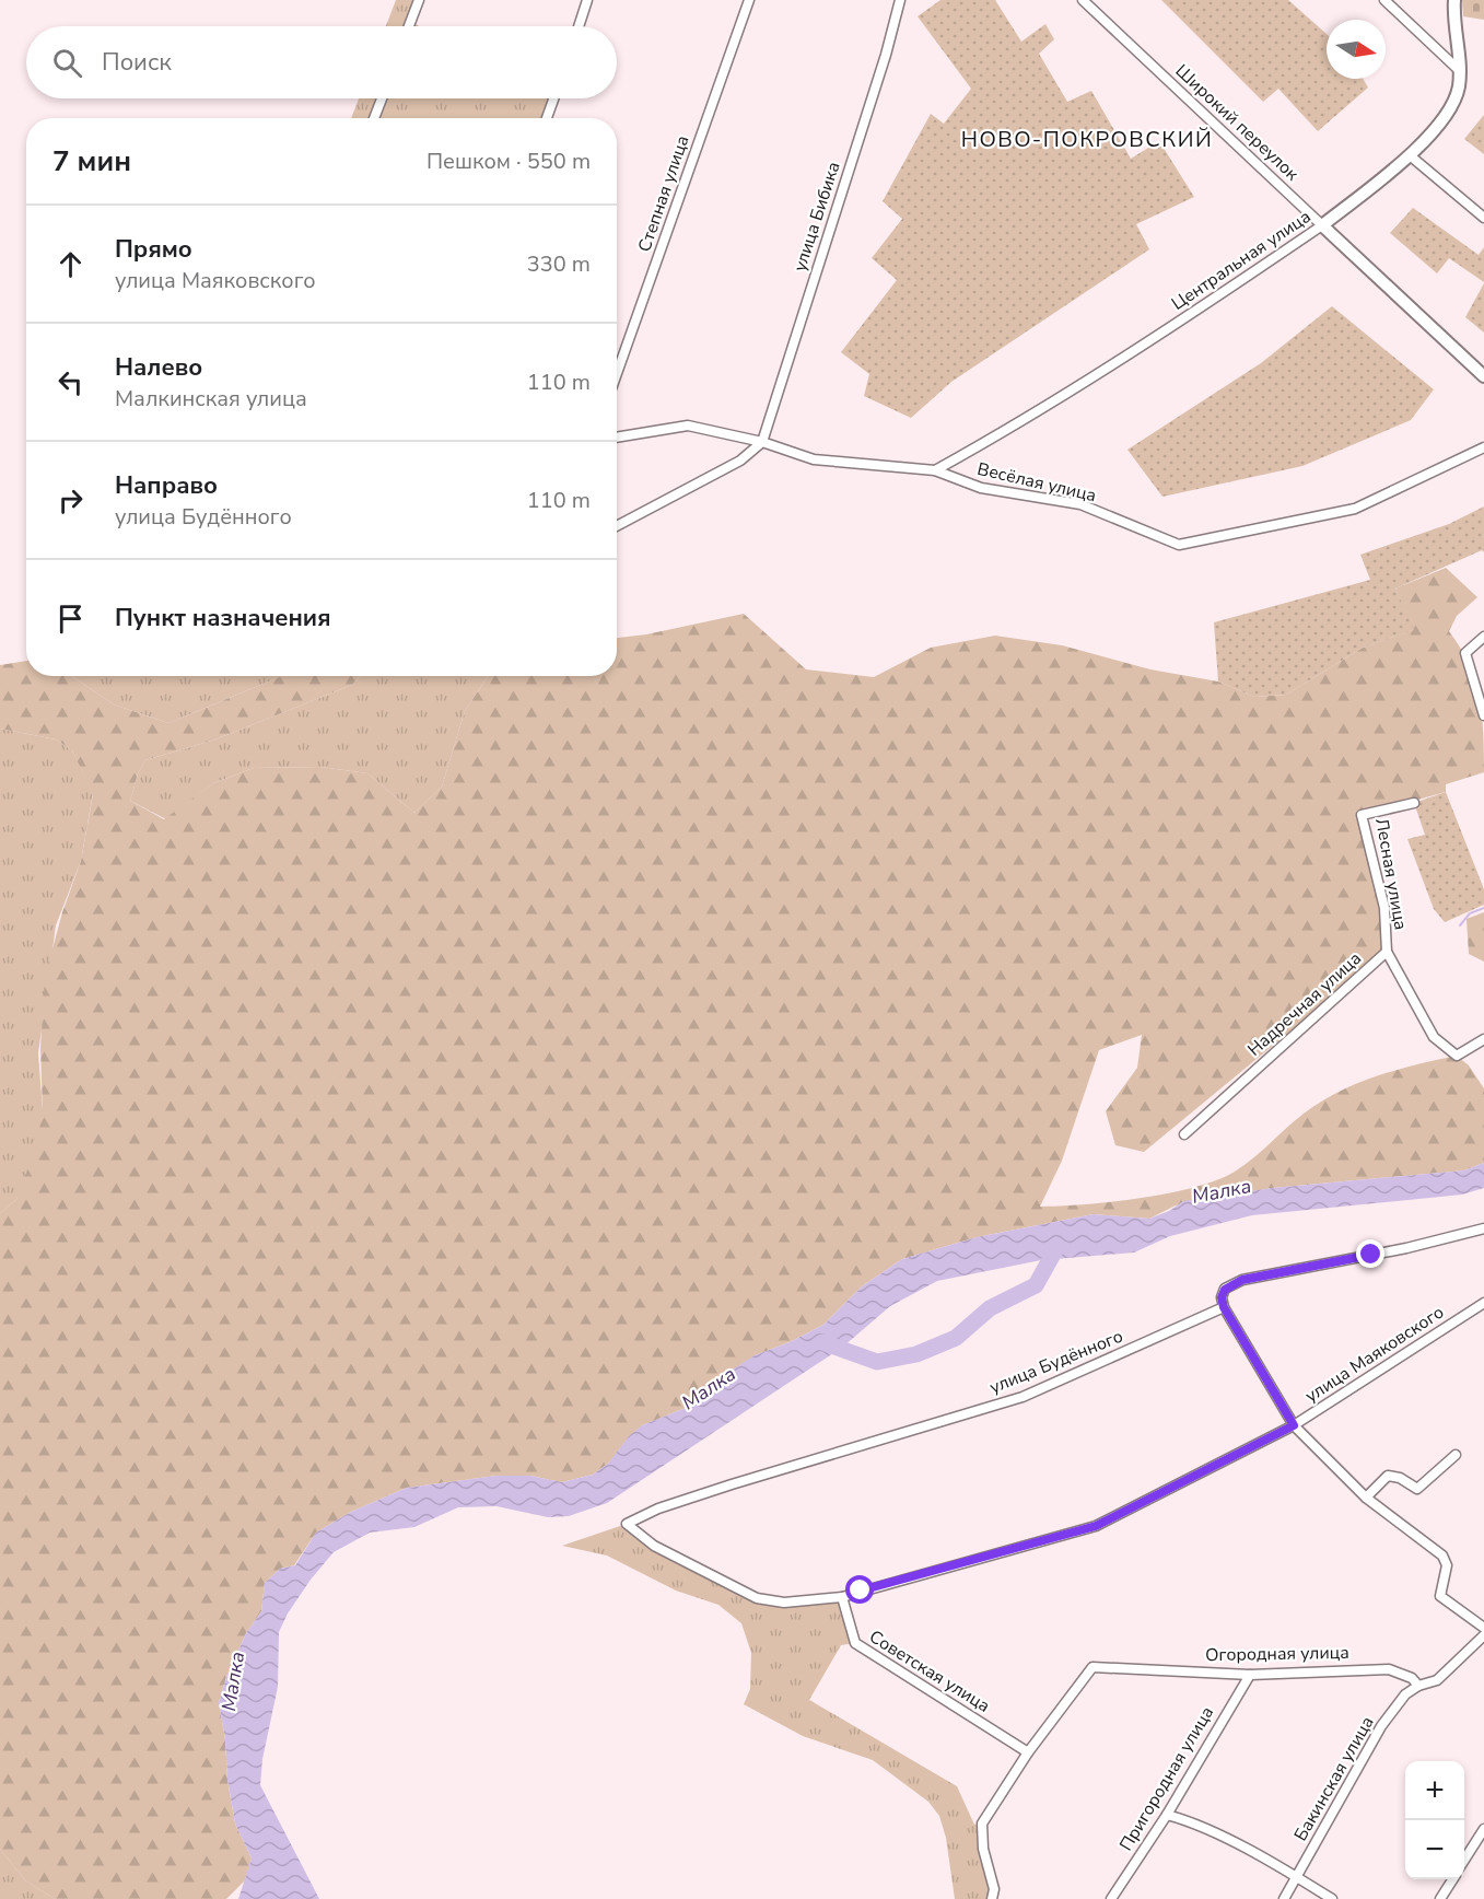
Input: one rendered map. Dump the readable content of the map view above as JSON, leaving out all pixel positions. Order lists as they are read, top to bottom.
{
  "streets": {
    "street": [
      "Широкий переулок",
      "Степная улица",
      "улица Бибика",
      "Центральная улица",
      "Весёлая улица",
      "Лесная улица",
      "Надречная улица",
      "улица Маяковского",
      "улица Будённого",
      "Огородная улица",
      "Советская улица",
      "Пригородная улица",
      "Бакинская улица"
    ]
  },
  "crossings": [
    ["Широкий переулок", "Центральная улица"],
    ["улица Бибика", "Весёлая улица"],
    ["Центральная улица", "Весёлая улица"],
    ["Лесная улица", "Надречная улица"],
    ["улица Маяковского", "улица Будённого"],
    ["улица Маяковского", "Советская улица"],
    ["Огородная улица", "Советская улица"],
    ["Огородная улица", "Пригородная улица"],
    ["Огородная улица", "Бакинская улица"]
  ],
  "districts": ["НОВО-ПОКРОВСКИЙ"],
  "water": ["Малка"],
  "north": "right",
  "page": {
    "search": "Поиск",
    "heading": ["7 мин", "Пешком · 550 m"],
    "list": [
      ["Прямо", "улица Маяковского", "330 m"],
      ["Налево", "Малкинская улица", "110 m"],
      ["Направо", "улица Будённого", "110 m"],
      "Пункт назначения"
    ],
    "map_buttons": ["+", "−"]
  }
}
